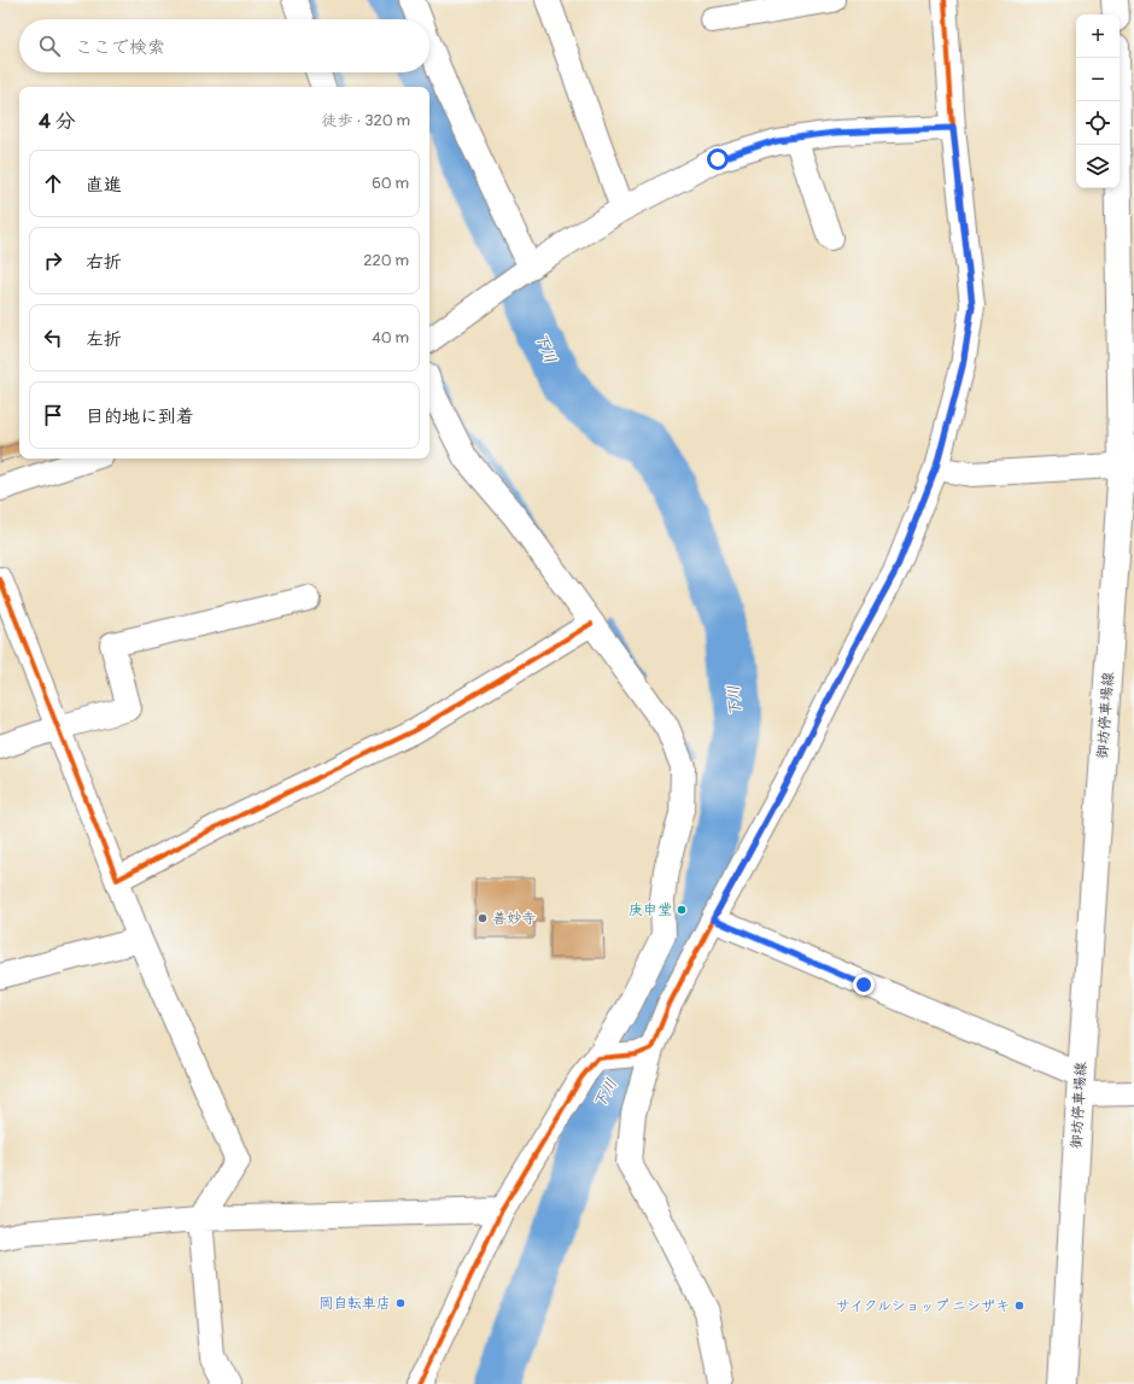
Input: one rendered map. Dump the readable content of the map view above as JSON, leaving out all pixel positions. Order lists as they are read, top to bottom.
{
  "streets": {
    "main road": ["御坊停車場線"]
  },
  "water": ["下川"],
  "places": [
    "庚申堂",
    "善妙寺",
    "岡自転車店",
    "サイクルショップ ニシザキ"
  ],
  "page": {
    "map_buttons": ["+", "−"],
    "search": "ここで検索",
    "heading": ["4 分", "徒歩 · 320 m"],
    "list": [
      ["直進", "60 m"],
      ["右折", "220 m"],
      ["左折", "40 m"],
      "目的地に到着"
    ]
  }
}
